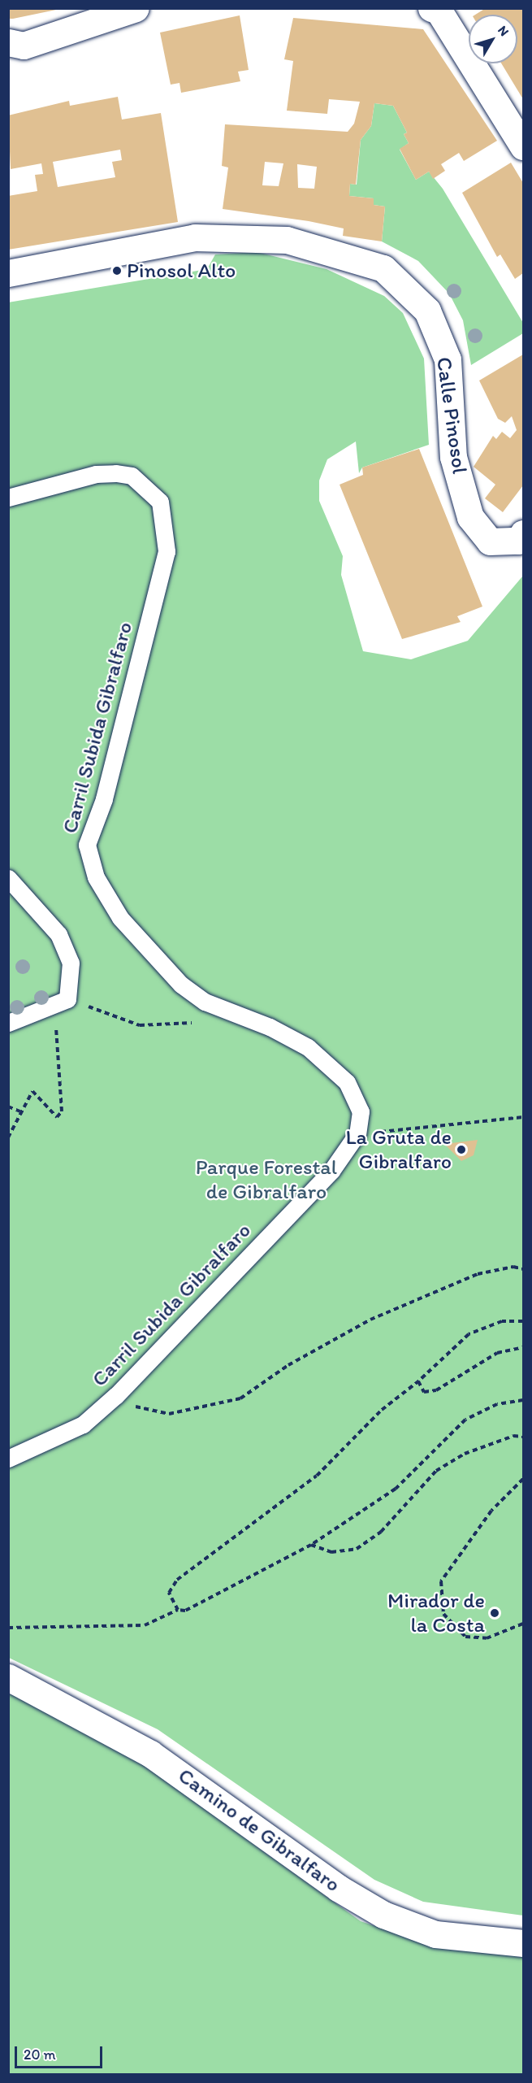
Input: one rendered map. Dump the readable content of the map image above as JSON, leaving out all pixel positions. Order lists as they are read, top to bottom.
{
  "streets": {
    "street": ["Calle Pinosol", "Camino de Gibralfaro"],
    "lane": ["Carril Subida Gibralfaro"]
  },
  "parks": ["Parque Forestal de Gibralfaro"],
  "places": ["Pinosol Alto", "La Gruta de Gibralfaro", "Mirador de la Costa"],
  "scale_bar": "20 m",
  "north": "top right"
}
